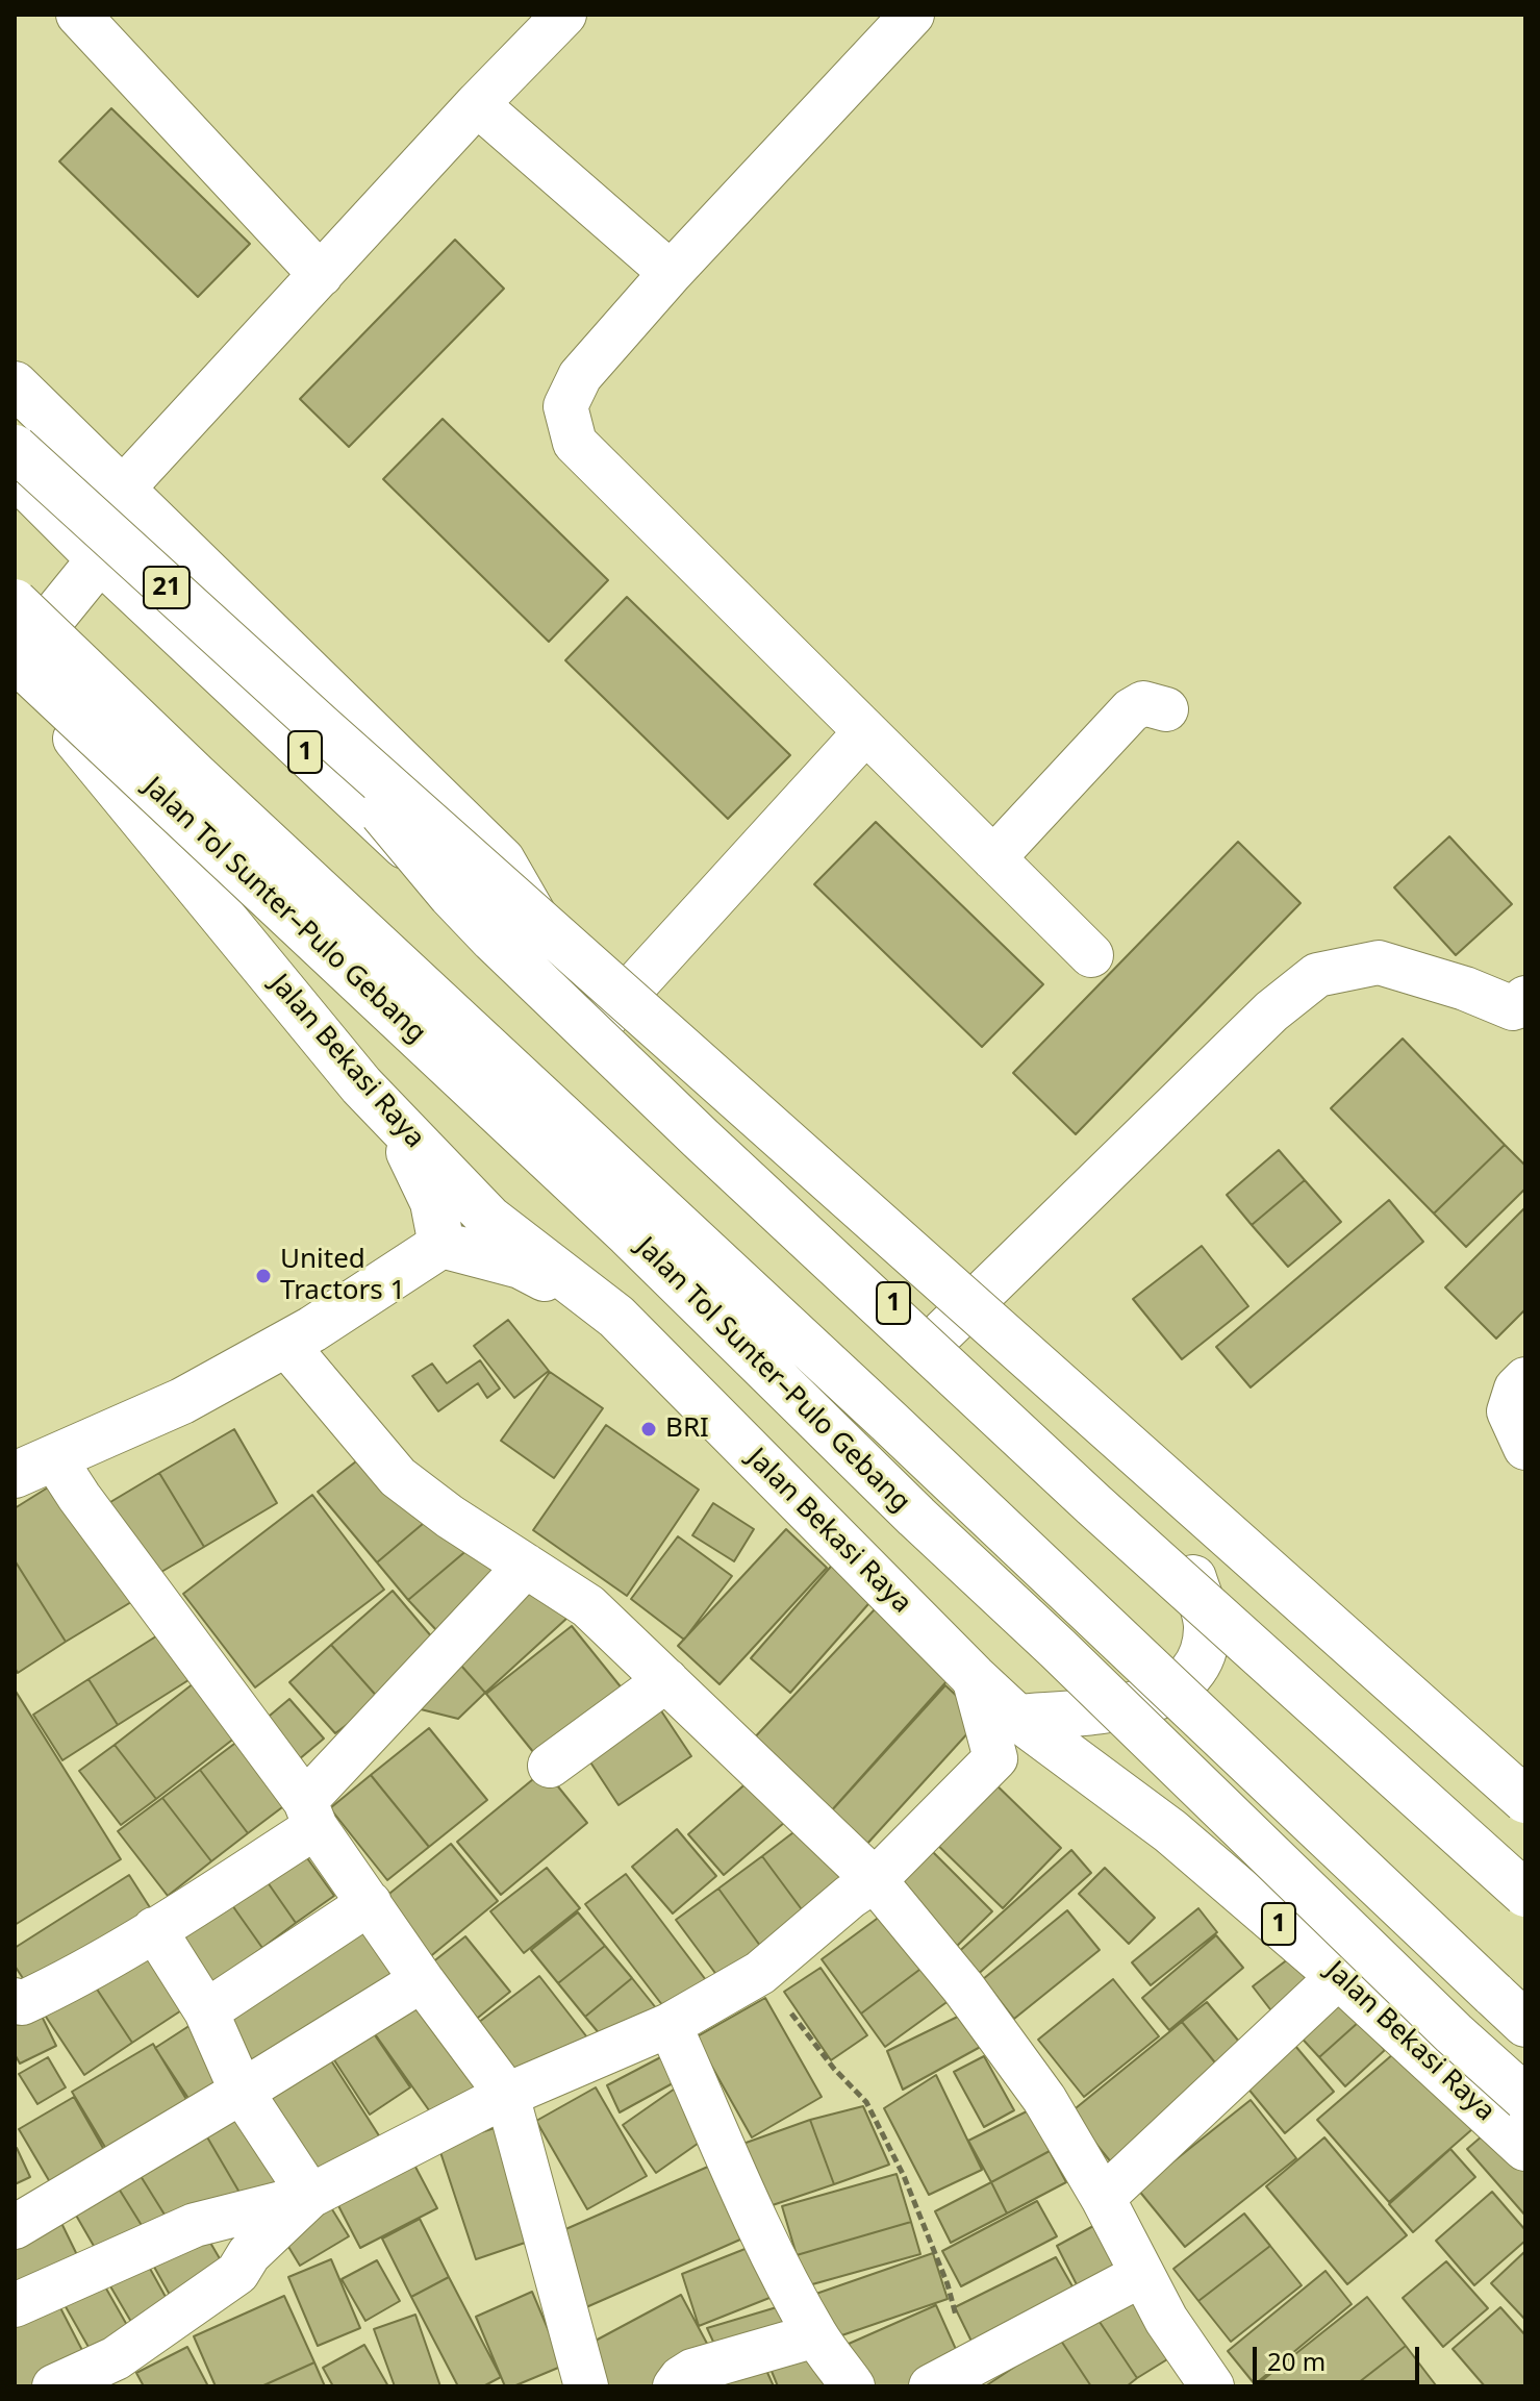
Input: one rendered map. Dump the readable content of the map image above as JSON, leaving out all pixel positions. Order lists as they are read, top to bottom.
{
  "streets": {
    "main road": [
      "21",
      "1",
      "Jalan Tol Sunter–Pulo Gebang",
      "Jalan Bekasi Raya"
    ]
  },
  "places": ["United Tractors 1", "BRI"],
  "scale_bar": "20 m"
}
